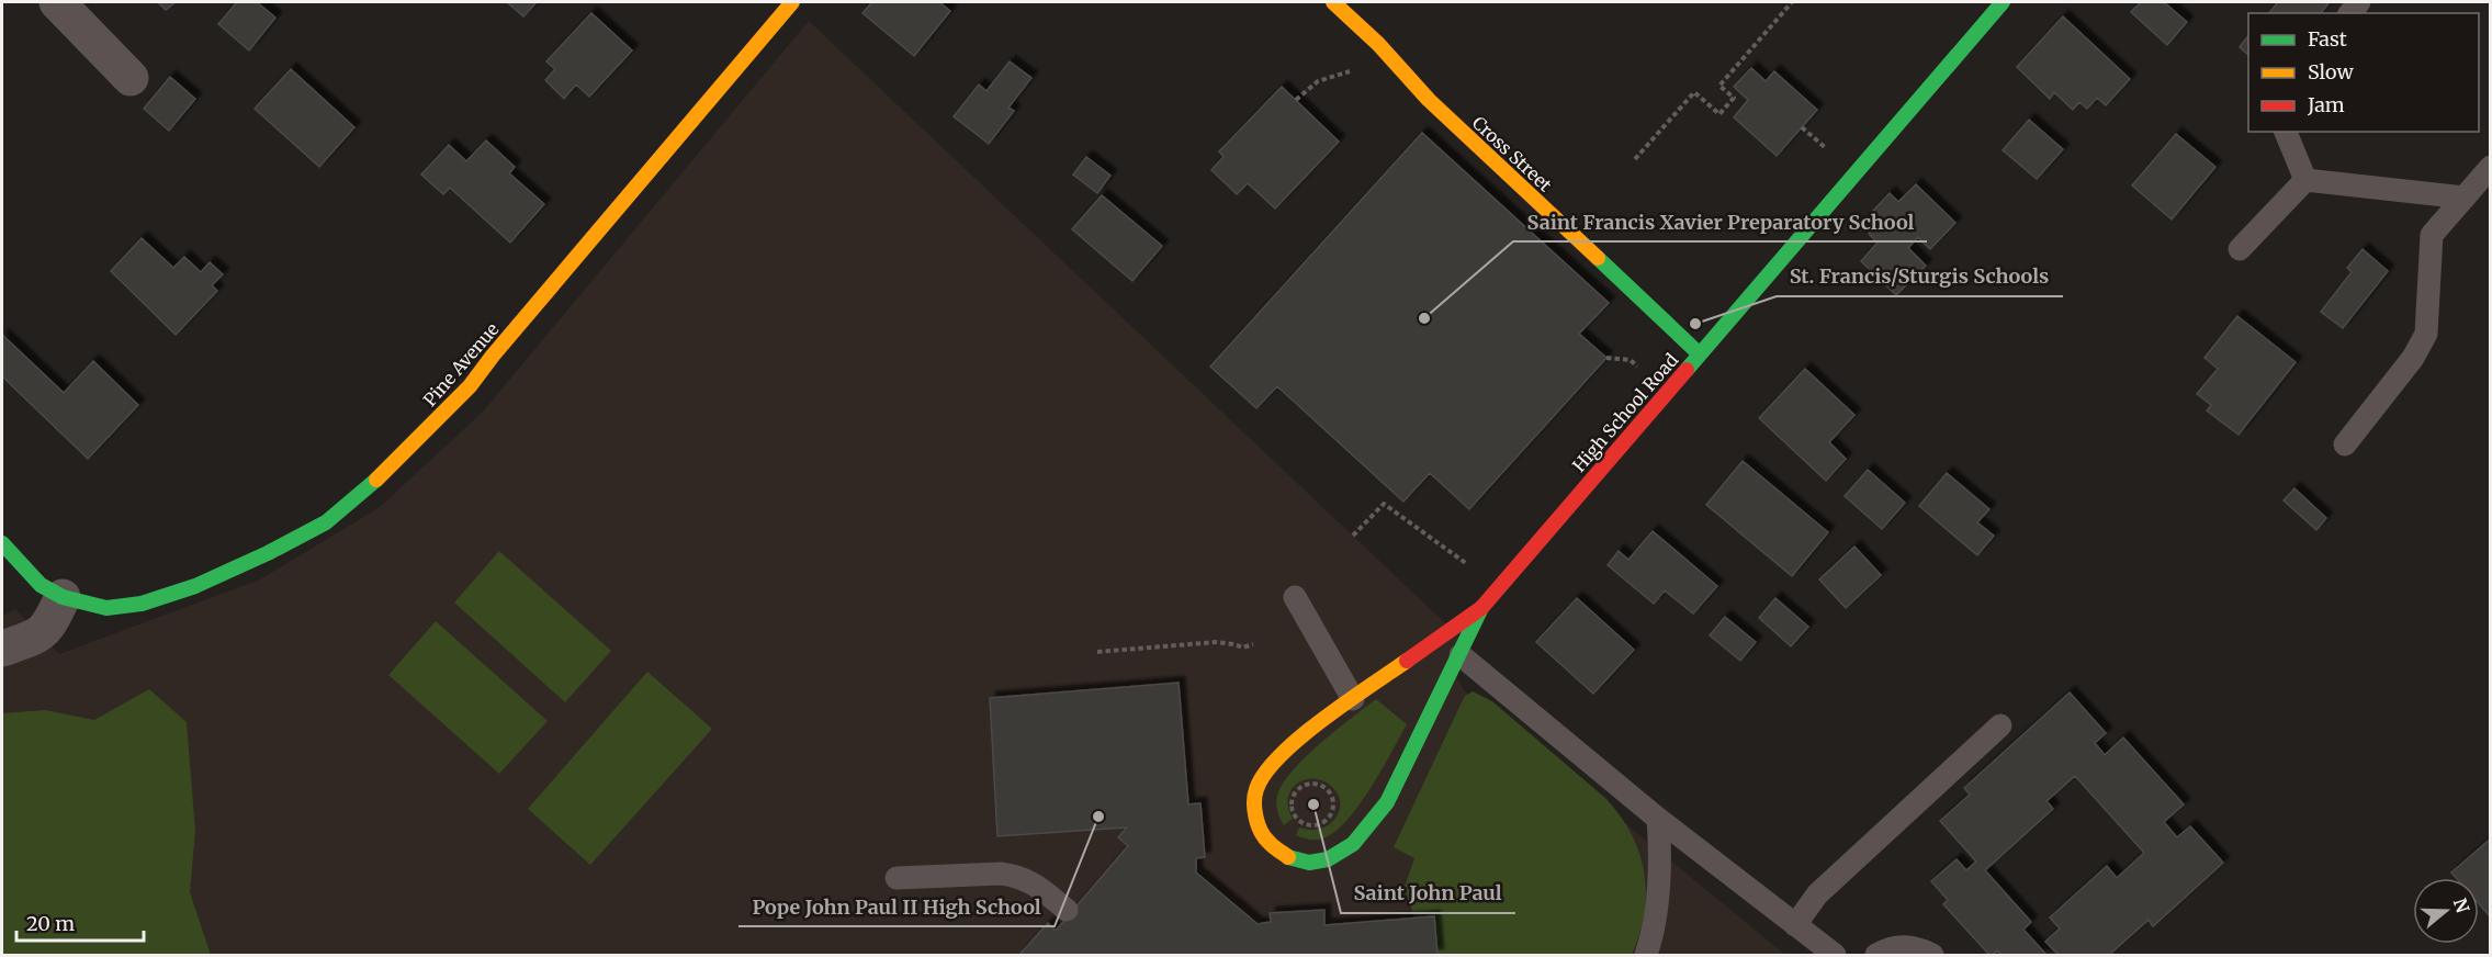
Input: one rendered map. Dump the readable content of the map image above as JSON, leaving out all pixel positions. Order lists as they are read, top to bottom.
{
  "streets": {
    "street": ["Cross Street", "Pine Avenue", "High School Road"]
  },
  "crossings": [
    ["Cross Street", "High School Road"]
  ],
  "places": [
    "Saint Francis Xavier Preparatory School",
    "St. Francis/Sturgis Schools",
    "Saint John Paul",
    "Pope John Paul II High School"
  ],
  "legend": ["Fast", "Slow", "Jam"],
  "scale_bar": "20 m",
  "north": "right"
}
